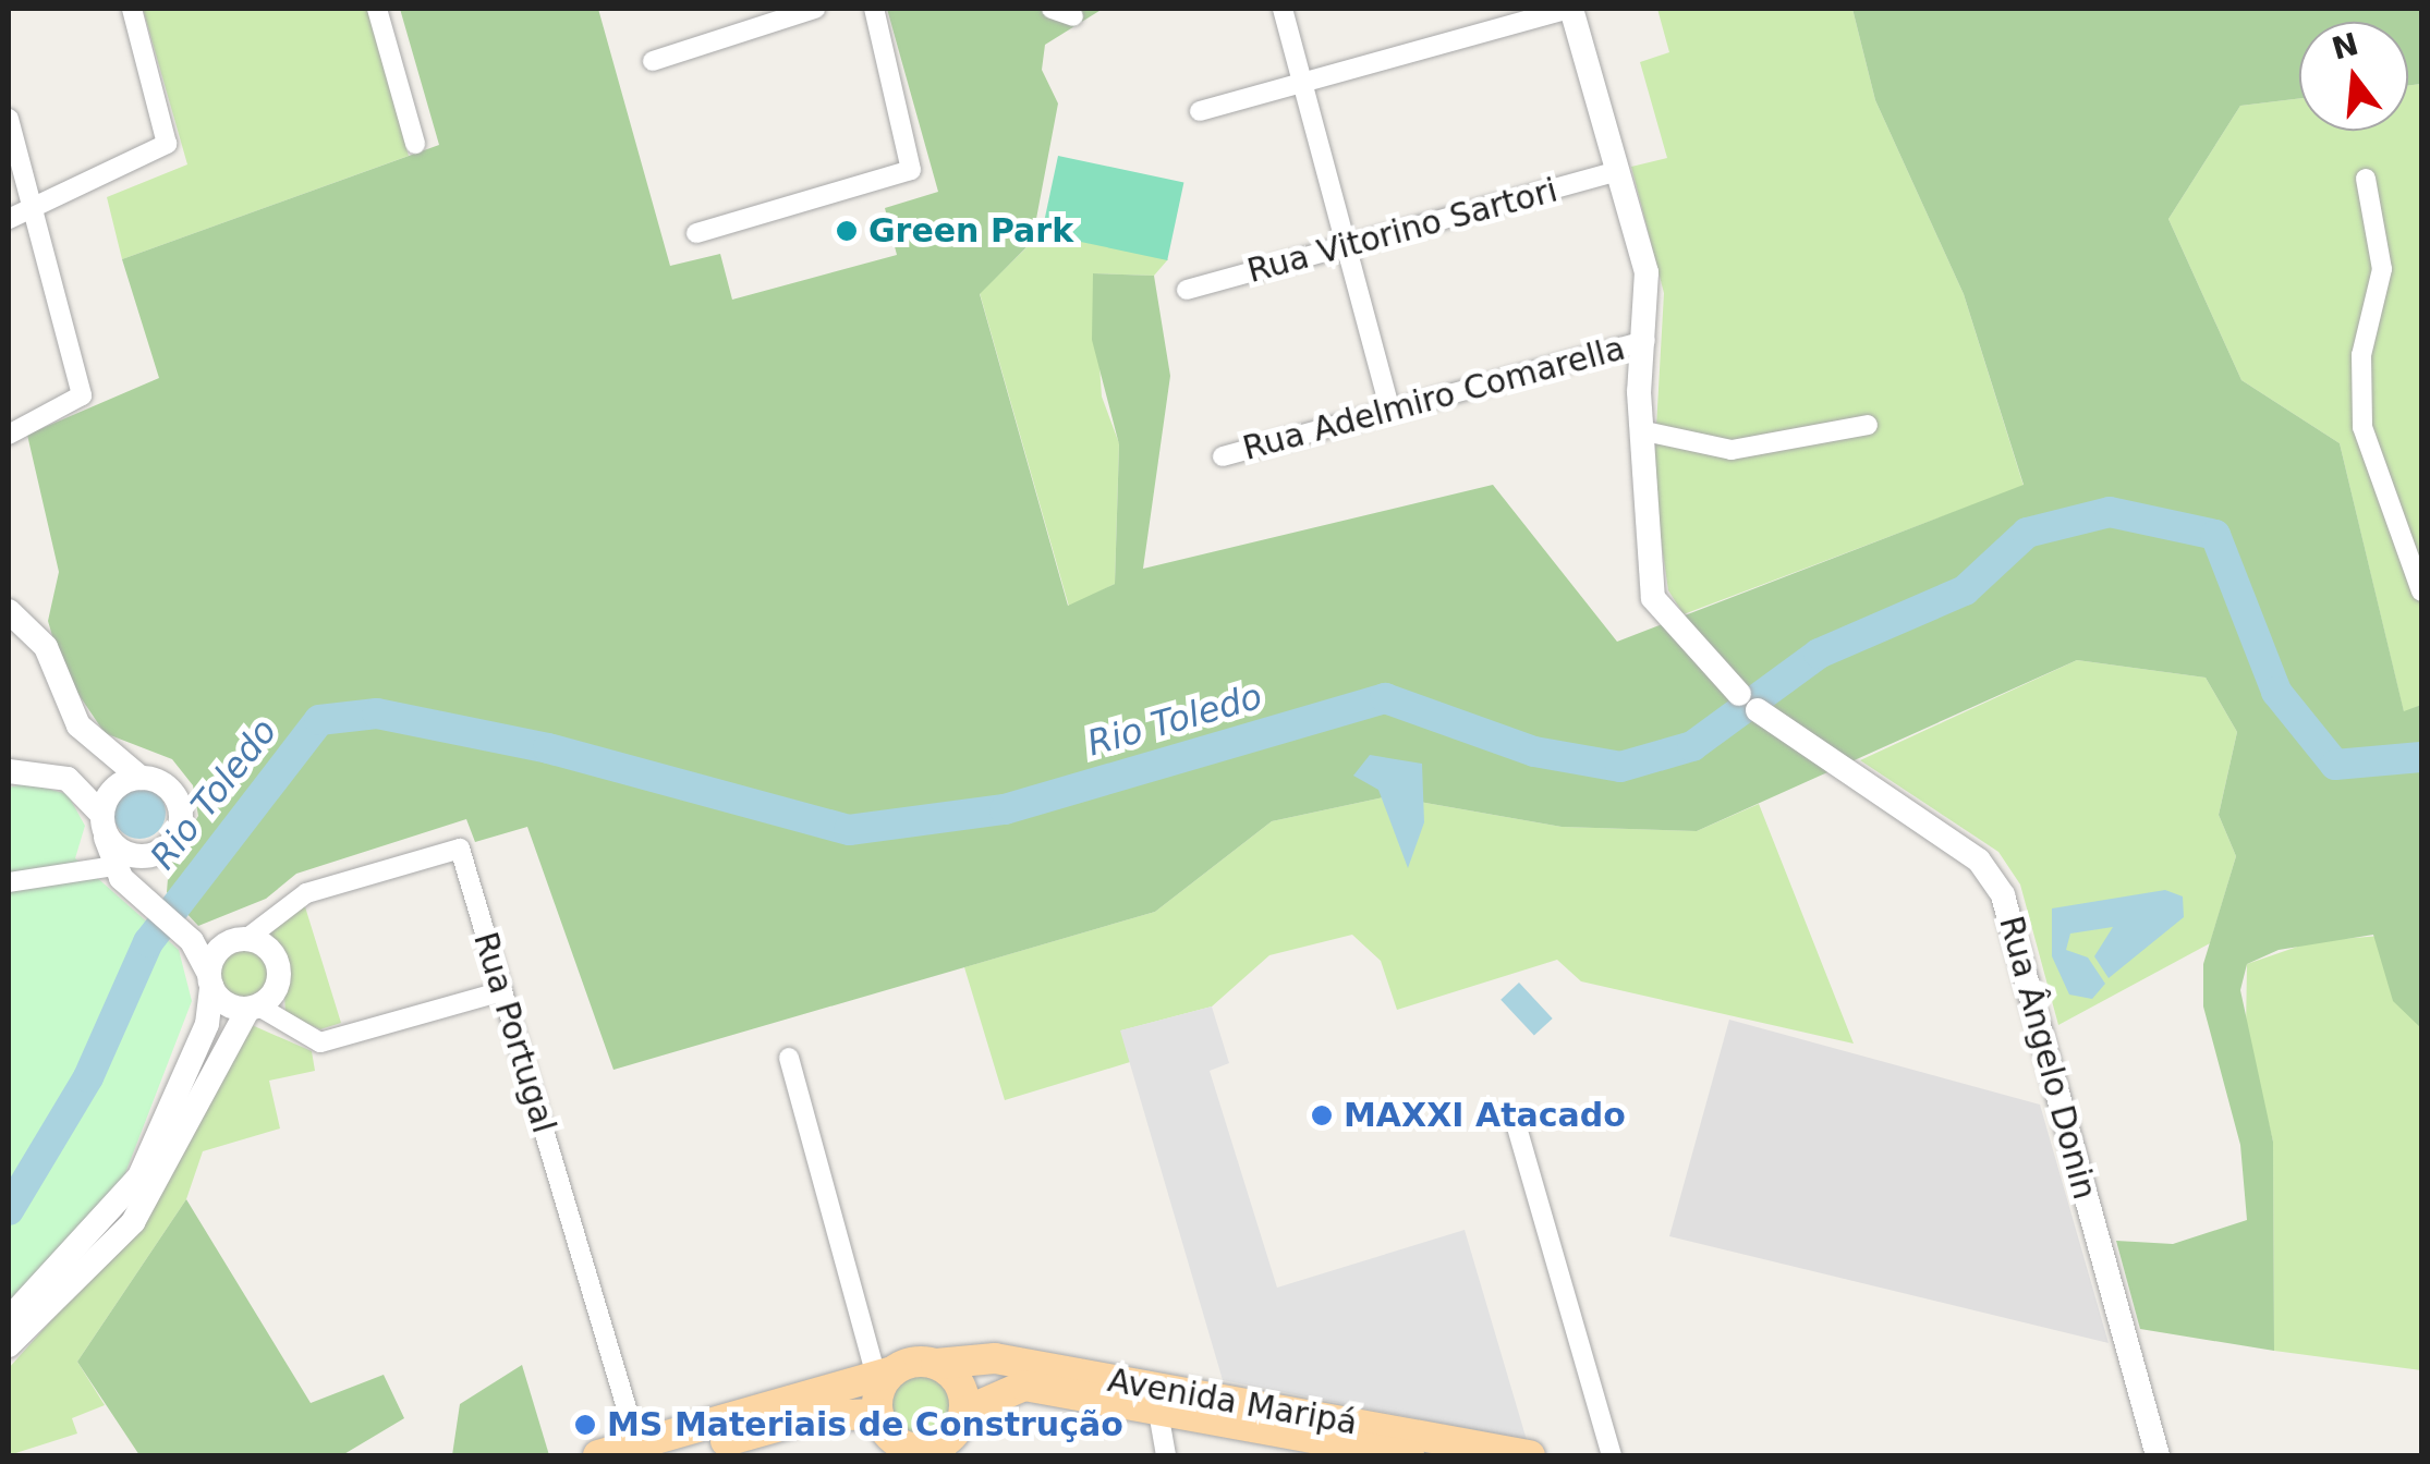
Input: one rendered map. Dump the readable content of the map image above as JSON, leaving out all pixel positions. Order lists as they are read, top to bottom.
{
  "streets": {
    "main road": ["Avenida Maripá"],
    "street": [
      "Rua Vitorino Sartori",
      "Rua Adelmiro Comarella",
      "Rua Portugal",
      "Rua Ângelo Donin"
    ]
  },
  "crossings": [
    ["Rua Vitorino Sartori", "Rua Ângelo Donin"],
    ["Rua Adelmiro Comarella", "Rua Ângelo Donin"]
  ],
  "water": ["Rio Toledo"],
  "places": ["Green Park", "MAXXI Atacado", "MS Materiais de Construção"],
  "north": "top"
}
